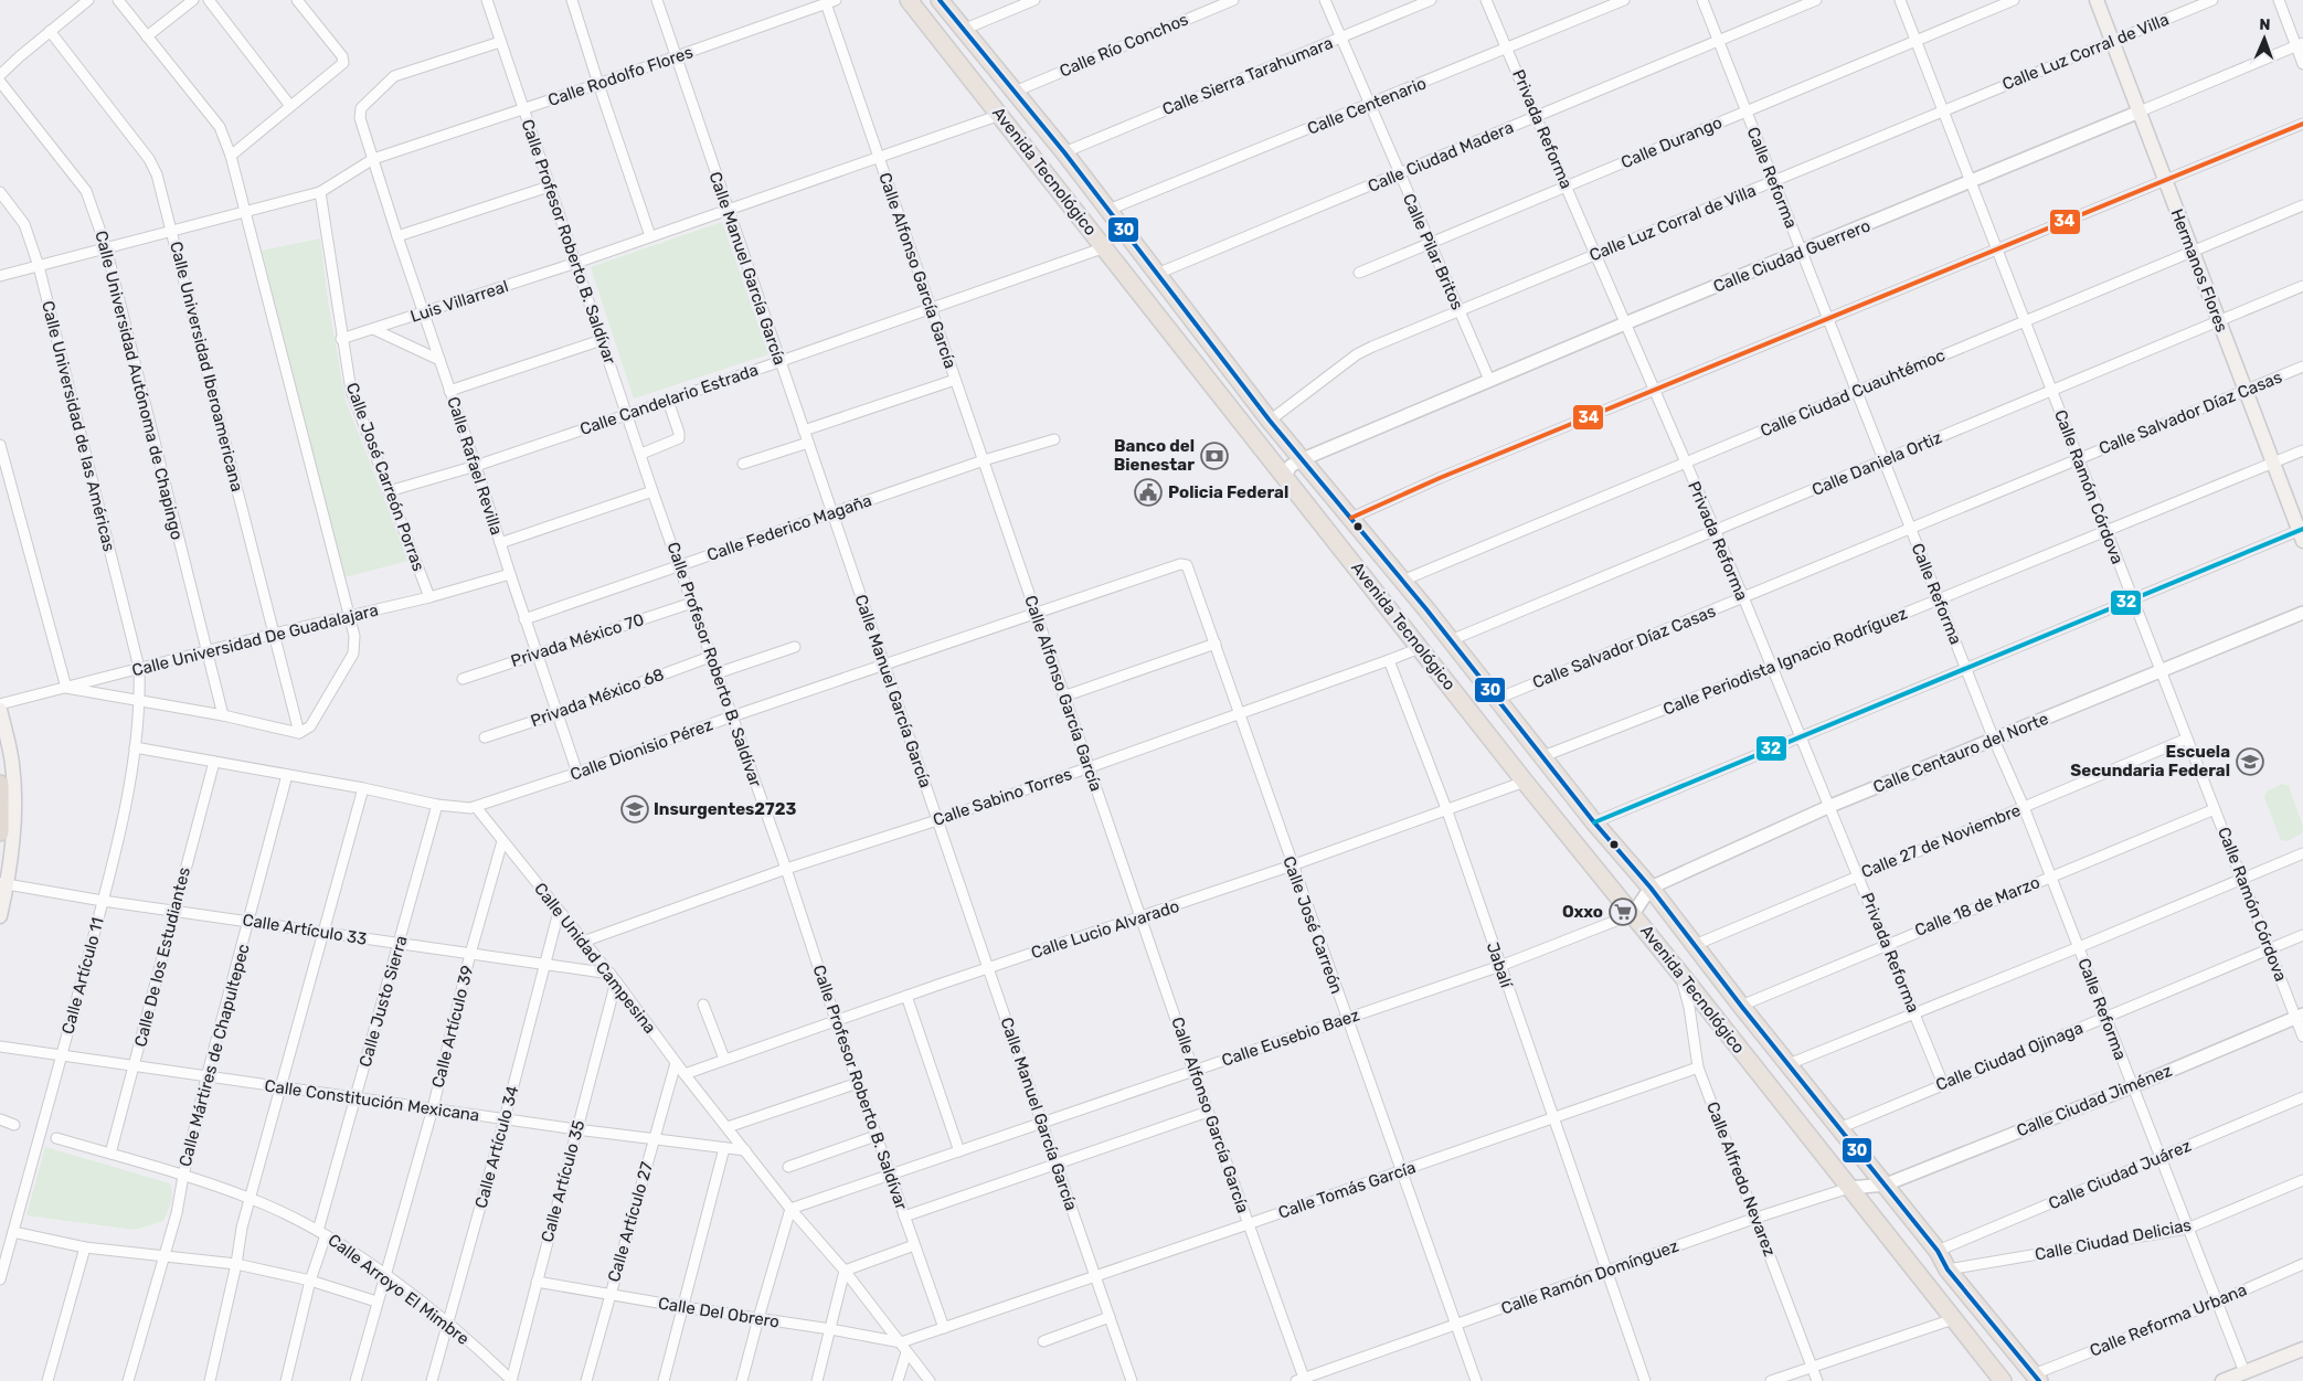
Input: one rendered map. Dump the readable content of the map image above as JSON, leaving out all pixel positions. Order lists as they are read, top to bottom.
{
  "streets": {
    "main road": ["Avenida Tecnológico", "Hermanos Flores"],
    "street": [
      "Calle Río Conchos",
      "Calle Luz Corral de Villa",
      "Calle Rodolfo Flores",
      "Calle Sierra Tarahumara",
      "Calle Centenario",
      "Privada Reforma",
      "Calle Durango",
      "Calle Ciudad Madera",
      "Calle Reforma",
      "Calle Profesor Roberto B. Saldívar",
      "Calle Pilar Britos",
      "Calle Ciudad Guerrero",
      "Calle Manuel García García",
      "Calle Alfonso García García",
      "Luis Villarreal",
      "Calle Universidad Iberoamericana",
      "Calle Universidad Autónoma de Chapingo",
      "Calle Ciudad Cuauhtémoc",
      "Calle Candelario Estrada",
      "Calle Salvador Díaz Casas",
      "Calle Universidad de las Américas",
      "Calle Daniela Ortiz",
      "Calle Rafael Revilla",
      "Calle José Carreón Porras",
      "Calle Ramón Córdova",
      "Calle Federico Magaña",
      "Calle Universidad De Guadalajara",
      "Privada México 70",
      "Calle Periodista Ignacio Rodríguez",
      "Privada México 68",
      "Calle Dionisio Pérez",
      "Calle Centauro del Norte",
      "Calle Sabino Torres",
      "Calle 27 de Noviembre",
      "Calle 18 de Marzo",
      "Calle José Carreón",
      "Calle Artículo 33",
      "Calle Lucio Alvarado",
      "Calle De los Estudiantes",
      "Calle Unidad Campesina",
      "Jabalí",
      "Calle Artículo 11",
      "Calle Justo Sierra",
      "Calle Artículo 39",
      "Calle Eusebio Baez",
      "Calle Mártires de Chapultepec",
      "Calle Ciudad Ojinaga",
      "Calle Constitución Mexicana",
      "Calle Ciudad Jiménez",
      "Calle Artículo 34",
      "Calle Ciudad Juárez",
      "Calle Alfredo Nevarez",
      "Calle Artículo 35",
      "Calle Tomás García",
      "Calle Artículo 27",
      "Calle Ciudad Delicias",
      "Calle Ramón Domínguez",
      "Calle Arroyo El Mimbre",
      "Calle Del Obrero",
      "Calle Reforma Urbana"
    ]
  },
  "crossings": [
    ["Calle Río Conchos", "Avenida Tecnológico"],
    ["Calle Luz Corral de Villa", "Privada Reforma"],
    ["Calle Luz Corral de Villa", "Avenida Tecnológico"],
    ["Calle Luz Corral de Villa", "Calle Reforma"],
    ["Calle Luz Corral de Villa", "Calle Pilar Britos"],
    ["Calle Luz Corral de Villa", "Hermanos Flores"],
    ["Calle Luz Corral de Villa", "Calle Ramón Córdova"],
    ["Calle Rodolfo Flores", "Calle Profesor Roberto B. Saldívar"],
    ["Calle Rodolfo Flores", "Calle Manuel García García"],
    ["Calle Rodolfo Flores", "Calle Alfonso García García"],
    ["Calle Rodolfo Flores", "Calle Universidad Iberoamericana"],
    ["Calle Rodolfo Flores", "Calle Universidad Autónoma de Chapingo"],
    ["Calle Rodolfo Flores", "Calle Universidad de las Américas"],
    ["Calle Rodolfo Flores", "Calle Rafael Revilla"],
    ["Calle Rodolfo Flores", "Calle José Carreón Porras"],
    ["Calle Sierra Tarahumara", "Avenida Tecnológico"],
    ["Calle Sierra Tarahumara", "Calle Pilar Britos"],
    ["Calle Centenario", "Privada Reforma"],
    ["Calle Centenario", "Avenida Tecnológico"],
    ["Calle Centenario", "Calle Pilar Britos"],
    ["Privada Reforma", "Calle Durango"],
    ["Privada Reforma", "Calle Ciudad Madera"],
    ["Privada Reforma", "Calle Ciudad Guerrero"],
    ["Privada Reforma", "Calle Ciudad Cuauhtémoc"],
    ["Privada Reforma", "Calle Salvador Díaz Casas"],
    ["Privada Reforma", "Calle Daniela Ortiz"],
    ["Privada Reforma", "Calle Periodista Ignacio Rodríguez"],
    ["Privada Reforma", "Calle Centauro del Norte"],
    ["Privada Reforma", "Calle 27 de Noviembre"],
    ["Privada Reforma", "Calle 18 de Marzo"],
    ["Privada Reforma", "Calle Ciudad Ojinaga"],
    ["Calle Durango", "Calle Reforma"],
    ["Calle Durango", "Calle Pilar Britos"],
    ["Calle Durango", "Calle Ramón Córdova"],
    ["Calle Ciudad Madera", "Avenida Tecnológico"],
    ["Calle Ciudad Madera", "Calle Reforma"],
    ["Calle Ciudad Madera", "Calle Pilar Britos"],
    ["Avenida Tecnológico", "Calle Ciudad Guerrero"],
    ["Avenida Tecnológico", "Luis Villarreal"],
    ["Avenida Tecnológico", "Calle Ciudad Cuauhtémoc"],
    ["Avenida Tecnológico", "Calle Candelario Estrada"],
    ["Avenida Tecnológico", "Calle Salvador Díaz Casas"],
    ["Avenida Tecnológico", "Calle Daniela Ortiz"],
    ["Avenida Tecnológico", "Calle Periodista Ignacio Rodríguez"],
    ["Avenida Tecnológico", "Calle Centauro del Norte"],
    ["Avenida Tecnológico", "Calle Sabino Torres"],
    ["Avenida Tecnológico", "Calle 27 de Noviembre"],
    ["Avenida Tecnológico", "Calle 18 de Marzo"],
    ["Avenida Tecnológico", "Calle Lucio Alvarado"],
    ["Avenida Tecnológico", "Calle Eusebio Baez"],
    ["Avenida Tecnológico", "Calle Ciudad Ojinaga"],
    ["Avenida Tecnológico", "Calle Ciudad Jiménez"],
    ["Avenida Tecnológico", "Calle Ciudad Juárez"],
    ["Avenida Tecnológico", "Calle Alfredo Nevarez"],
    ["Avenida Tecnológico", "Calle Ciudad Delicias"],
    ["Avenida Tecnológico", "Calle Ramón Domínguez"],
    ["Avenida Tecnológico", "Calle Reforma Urbana"],
    ["Calle Reforma", "Calle Ciudad Guerrero"],
    ["Calle Reforma", "Calle Ciudad Cuauhtémoc"],
    ["Calle Reforma", "Calle Salvador Díaz Casas"],
    ["Calle Reforma", "Calle Daniela Ortiz"],
    ["Calle Reforma", "Calle Periodista Ignacio Rodríguez"],
    ["Calle Reforma", "Calle Centauro del Norte"],
    ["Calle Reforma", "Calle 27 de Noviembre"],
    ["Calle Reforma", "Calle 18 de Marzo"],
    ["Calle Reforma", "Calle Ciudad Ojinaga"],
    ["Calle Reforma", "Calle Ciudad Jiménez"],
    ["Calle Reforma", "Calle Ciudad Juárez"],
    ["Calle Reforma", "Calle Ciudad Delicias"],
    ["Calle Reforma", "Calle Reforma Urbana"],
    ["Calle Profesor Roberto B. Saldívar", "Luis Villarreal"],
    ["Calle Profesor Roberto B. Saldívar", "Calle Candelario Estrada"],
    ["Calle Profesor Roberto B. Saldívar", "Calle Rafael Revilla"],
    ["Calle Profesor Roberto B. Saldívar", "Calle Federico Magaña"],
    ["Calle Profesor Roberto B. Saldívar", "Privada México 70"],
    ["Calle Profesor Roberto B. Saldívar", "Privada México 68"],
    ["Calle Profesor Roberto B. Saldívar", "Calle Dionisio Pérez"],
    ["Calle Profesor Roberto B. Saldívar", "Calle Sabino Torres"],
    ["Calle Profesor Roberto B. Saldívar", "Calle Lucio Alvarado"],
    ["Calle Profesor Roberto B. Saldívar", "Calle Eusebio Baez"],
    ["Calle Profesor Roberto B. Saldívar", "Calle Tomás García"],
    ["Calle Pilar Britos", "Calle Ciudad Guerrero"],
    ["Calle Ciudad Guerrero", "Hermanos Flores"],
    ["Calle Ciudad Guerrero", "Calle Ramón Córdova"],
    ["Calle Manuel García García", "Luis Villarreal"],
    ["Calle Manuel García García", "Calle Candelario Estrada"],
    ["Calle Manuel García García", "Calle Federico Magaña"],
    ["Calle Manuel García García", "Calle Dionisio Pérez"],
    ["Calle Manuel García García", "Calle Sabino Torres"],
    ["Calle Manuel García García", "Calle Lucio Alvarado"],
    ["Calle Manuel García García", "Calle Eusebio Baez"],
    ["Calle Manuel García García", "Calle Tomás García"],
    ["Calle Alfonso García García", "Luis Villarreal"],
    ["Calle Alfonso García García", "Calle Candelario Estrada"],
    ["Calle Alfonso García García", "Calle Federico Magaña"],
    ["Calle Alfonso García García", "Calle Dionisio Pérez"],
    ["Calle Alfonso García García", "Calle Sabino Torres"],
    ["Calle Alfonso García García", "Calle Lucio Alvarado"],
    ["Calle Alfonso García García", "Calle Eusebio Baez"],
    ["Calle Alfonso García García", "Calle Tomás García"],
    ["Calle Alfonso García García", "Calle Ramón Domínguez"],
    ["Hermanos Flores", "Calle Ciudad Cuauhtémoc"],
    ["Hermanos Flores", "Calle Salvador Díaz Casas"],
    ["Hermanos Flores", "Calle Daniela Ortiz"],
    ["Hermanos Flores", "Calle Periodista Ignacio Rodríguez"],
    ["Luis Villarreal", "Calle Rafael Revilla"],
    ["Luis Villarreal", "Calle José Carreón Porras"],
    ["Calle Universidad Iberoamericana", "Calle Universidad De Guadalajara"],
    ["Calle Universidad Autónoma de Chapingo", "Calle Universidad De Guadalajara"],
    ["Calle Ciudad Cuauhtémoc", "Calle Ramón Córdova"],
    ["Calle Candelario Estrada", "Calle Rafael Revilla"],
    ["Calle Candelario Estrada", "Calle José Carreón Porras"],
    ["Calle Salvador Díaz Casas", "Calle Ramón Córdova"],
    ["Calle Universidad de las Américas", "Calle Universidad De Guadalajara"],
    ["Calle Universidad de las Américas", "Calle Artículo 11"],
    ["Calle Daniela Ortiz", "Calle Ramón Córdova"],
    ["Calle Rafael Revilla", "Calle Federico Magaña"],
    ["Calle Rafael Revilla", "Calle Universidad De Guadalajara"],
    ["Calle Rafael Revilla", "Privada México 70"],
    ["Calle Rafael Revilla", "Privada México 68"],
    ["Calle Rafael Revilla", "Calle Dionisio Pérez"],
    ["Calle José Carreón Porras", "Calle Universidad De Guadalajara"],
    ["Calle Ramón Córdova", "Calle Periodista Ignacio Rodríguez"],
    ["Calle Ramón Córdova", "Calle Centauro del Norte"],
    ["Calle Ramón Córdova", "Calle 27 de Noviembre"],
    ["Calle Ramón Córdova", "Calle 18 de Marzo"],
    ["Calle Ramón Córdova", "Calle Ciudad Ojinaga"],
    ["Calle Ramón Córdova", "Calle Ciudad Jiménez"],
    ["Calle Universidad De Guadalajara", "Calle Artículo 11"],
    ["Calle Dionisio Pérez", "Calle José Carreón"],
    ["Calle Dionisio Pérez", "Calle Unidad Campesina"],
    ["Calle Sabino Torres", "Calle José Carreón"],
    ["Calle Sabino Torres", "Calle Unidad Campesina"],
    ["Calle Sabino Torres", "Jabalí"],
    ["Calle José Carreón", "Calle Lucio Alvarado"],
    ["Calle José Carreón", "Calle Eusebio Baez"],
    ["Calle José Carreón", "Calle Tomás García"],
    ["Calle José Carreón", "Calle Ramón Domínguez"],
    ["Calle Artículo 33", "Calle De los Estudiantes"],
    ["Calle Artículo 33", "Calle Unidad Campesina"],
    ["Calle Artículo 33", "Calle Artículo 11"],
    ["Calle Artículo 33", "Calle Justo Sierra"],
    ["Calle Artículo 33", "Calle Artículo 39"],
    ["Calle Artículo 33", "Calle Mártires de Chapultepec"],
    ["Calle Artículo 33", "Calle Artículo 34"],
    ["Calle Artículo 33", "Calle Artículo 35"],
    ["Calle Lucio Alvarado", "Calle Unidad Campesina"],
    ["Calle Lucio Alvarado", "Jabalí"],
    ["Calle De los Estudiantes", "Calle Constitución Mexicana"],
    ["Calle De los Estudiantes", "Calle Arroyo El Mimbre"],
    ["Calle Unidad Campesina", "Calle Artículo 39"],
    ["Calle Unidad Campesina", "Calle Eusebio Baez"],
    ["Calle Unidad Campesina", "Calle Constitución Mexicana"],
    ["Calle Unidad Campesina", "Calle Artículo 34"],
    ["Calle Unidad Campesina", "Calle Artículo 35"],
    ["Calle Unidad Campesina", "Calle Tomás García"],
    ["Calle Unidad Campesina", "Calle Artículo 27"],
    ["Calle Unidad Campesina", "Calle Del Obrero"],
    ["Jabalí", "Calle Eusebio Baez"],
    ["Jabalí", "Calle Tomás García"],
    ["Jabalí", "Calle Ramón Domínguez"],
    ["Calle Artículo 11", "Calle Constitución Mexicana"],
    ["Calle Artículo 11", "Calle Arroyo El Mimbre"],
    ["Calle Justo Sierra", "Calle Constitución Mexicana"],
    ["Calle Justo Sierra", "Calle Arroyo El Mimbre"],
    ["Calle Artículo 39", "Calle Constitución Mexicana"],
    ["Calle Artículo 39", "Calle Arroyo El Mimbre"],
    ["Calle Mártires de Chapultepec", "Calle Constitución Mexicana"],
    ["Calle Mártires de Chapultepec", "Calle Arroyo El Mimbre"],
    ["Calle Constitución Mexicana", "Calle Artículo 34"],
    ["Calle Constitución Mexicana", "Calle Artículo 35"],
    ["Calle Constitución Mexicana", "Calle Artículo 27"],
    ["Calle Ciudad Jiménez", "Calle Ramón Domínguez"],
    ["Calle Artículo 34", "Calle Arroyo El Mimbre"],
    ["Calle Alfredo Nevarez", "Calle Tomás García"],
    ["Calle Alfredo Nevarez", "Calle Ramón Domínguez"],
    ["Calle Artículo 35", "Calle Arroyo El Mimbre"],
    ["Calle Artículo 35", "Calle Del Obrero"],
    ["Calle Tomás García", "Calle Del Obrero"],
    ["Calle Artículo 27", "Calle Del Obrero"]
  ],
  "places": {
    "bank": ["Banco del Bienestar"],
    "public building": ["Policia Federal"],
    "school or university": ["Escuela Secundaria Federal", "Insurgentes2723"],
    "supermarket": ["Oxxo"]
  },
  "lines": ["transit line 30", "transit line 34", "transit line 32"],
  "north": "top"
}
